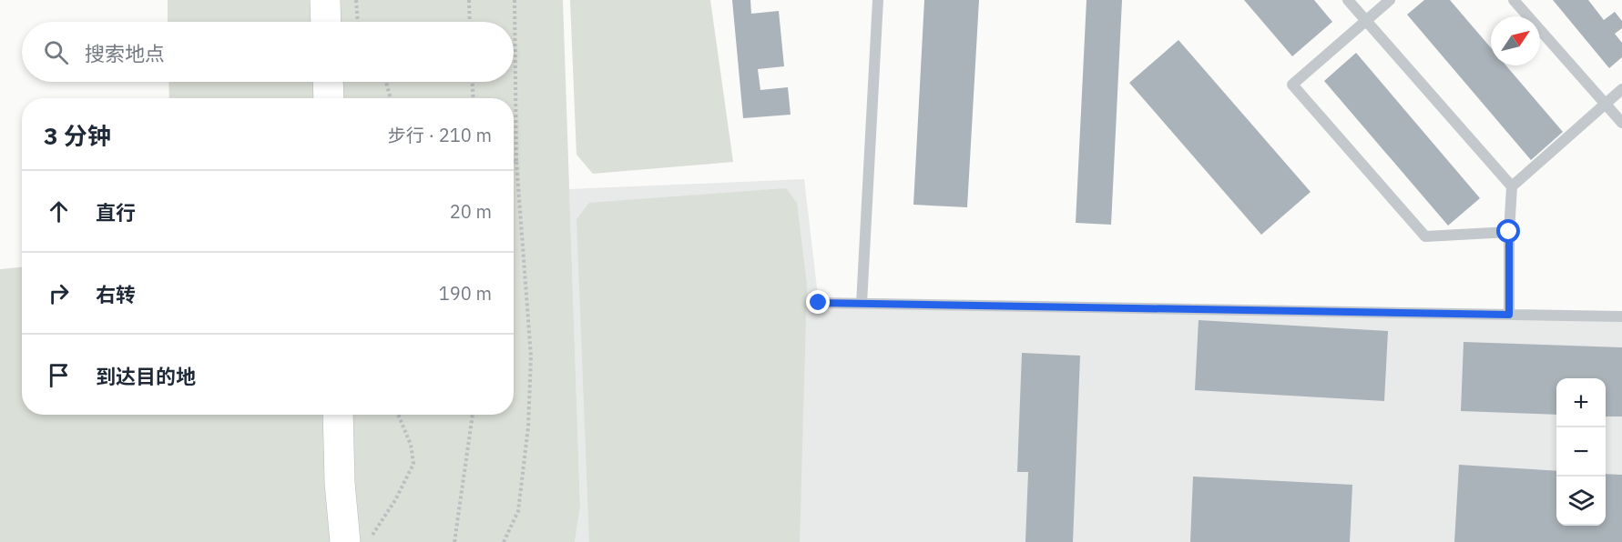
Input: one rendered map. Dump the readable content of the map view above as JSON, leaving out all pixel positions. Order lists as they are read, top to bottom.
{
  "north": "top right",
  "page": {
    "search": "搜索地点",
    "heading": ["3 分钟", "步行 · 210 m"],
    "list": [
      ["直行", "20 m"],
      ["右转", "190 m"],
      "到达目的地"
    ],
    "map_buttons": ["+", "−"]
  }
}
